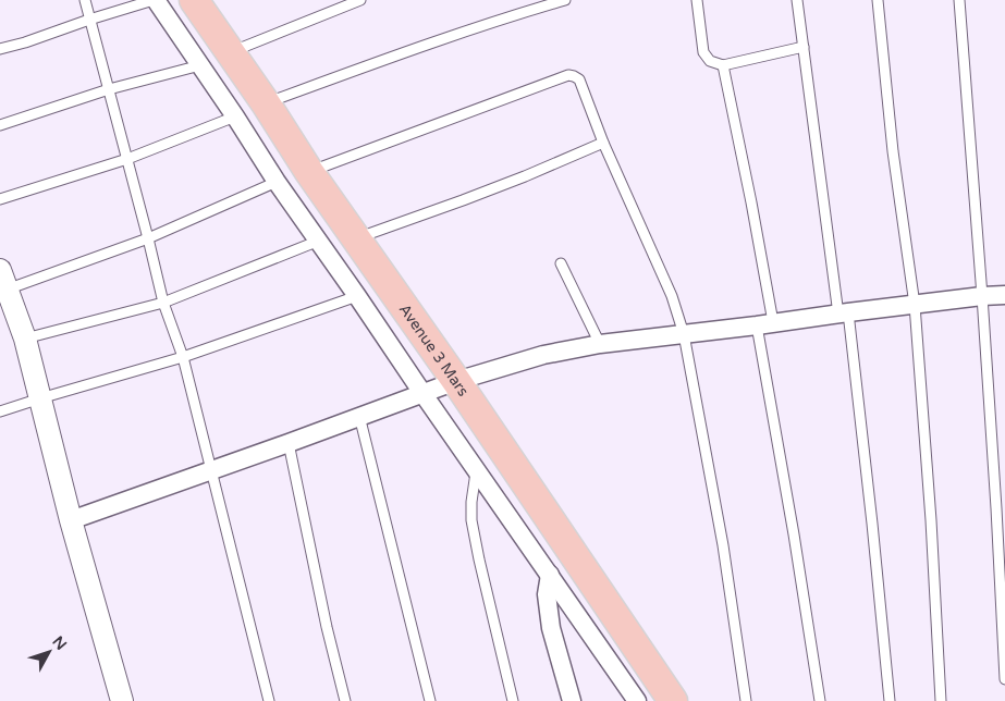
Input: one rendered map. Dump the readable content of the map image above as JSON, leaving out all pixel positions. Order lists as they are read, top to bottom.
{
  "streets": {
    "main road": ["Avenue 3 Mars"]
  },
  "north": "top right"
}
